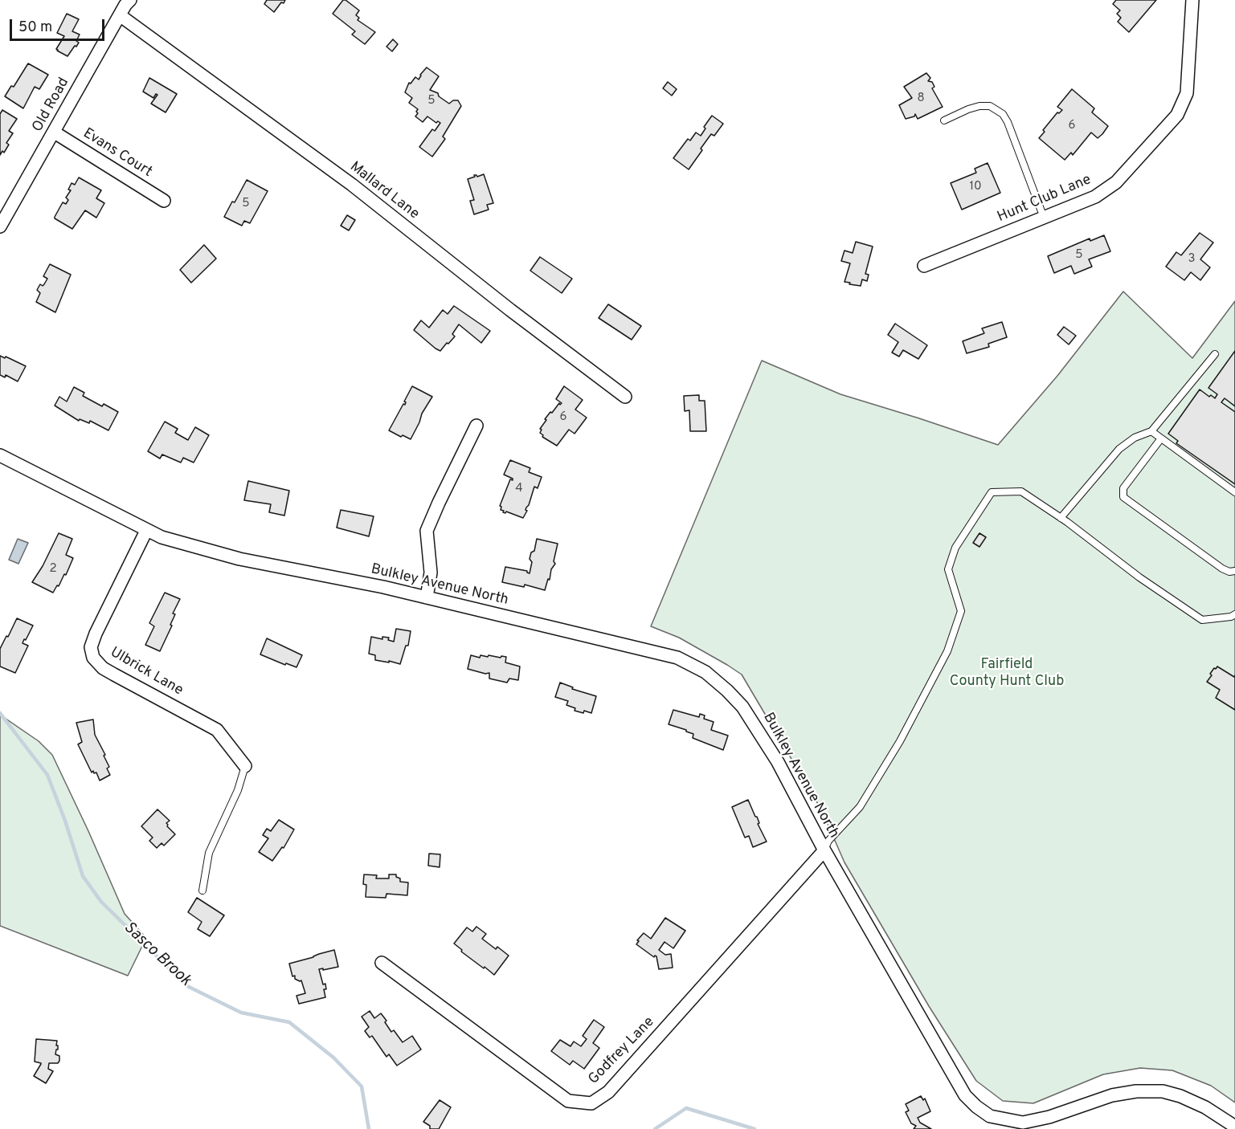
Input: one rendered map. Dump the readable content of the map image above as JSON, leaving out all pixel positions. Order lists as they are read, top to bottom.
{
  "streets": {
    "street": [
      "Old Road",
      "Evans Court",
      "Mallard Lane",
      "Hunt Club Lane",
      "Bulkley Avenue North",
      "Ulbrick Lane",
      "Godfrey Lane"
    ]
  },
  "crossings": [
    ["Old Road", "Evans Court"],
    ["Old Road", "Mallard Lane"],
    ["Bulkley Avenue North", "Ulbrick Lane"],
    ["Bulkley Avenue North", "Godfrey Lane"]
  ],
  "water": ["Sasco Brook"],
  "parks": ["Fairfield County Hunt Club"],
  "house_numbers": [
    "8",
    "5",
    "6",
    "10",
    "5",
    "5",
    "3",
    "6",
    "4",
    "2"
  ],
  "scale_bar": "50 m"
}
